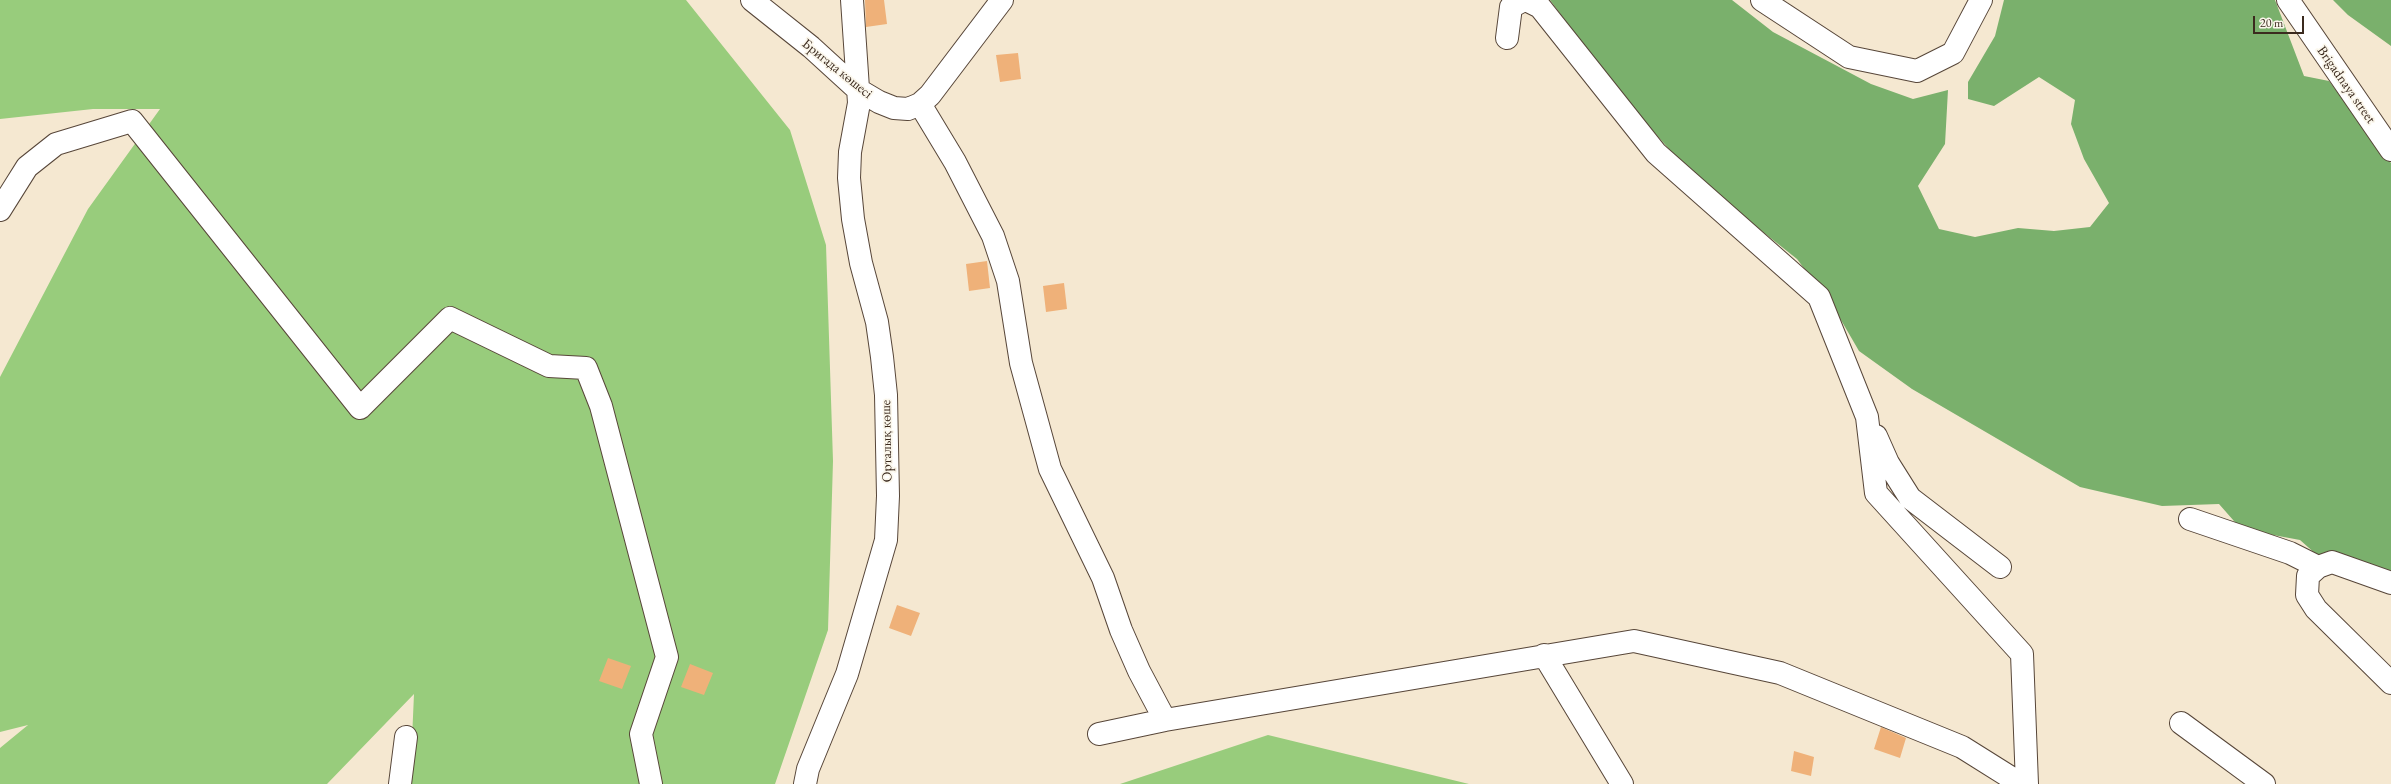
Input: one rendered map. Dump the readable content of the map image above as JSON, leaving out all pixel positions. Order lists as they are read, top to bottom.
{
  "streets": {
    "street": ["Бригада көшесі", "Brigadnaya street", "Орталық көше"]
  },
  "crossings": [
    ["Бригада көшесі", "Орталық көше"]
  ],
  "scale_bar": "20 m"
}
